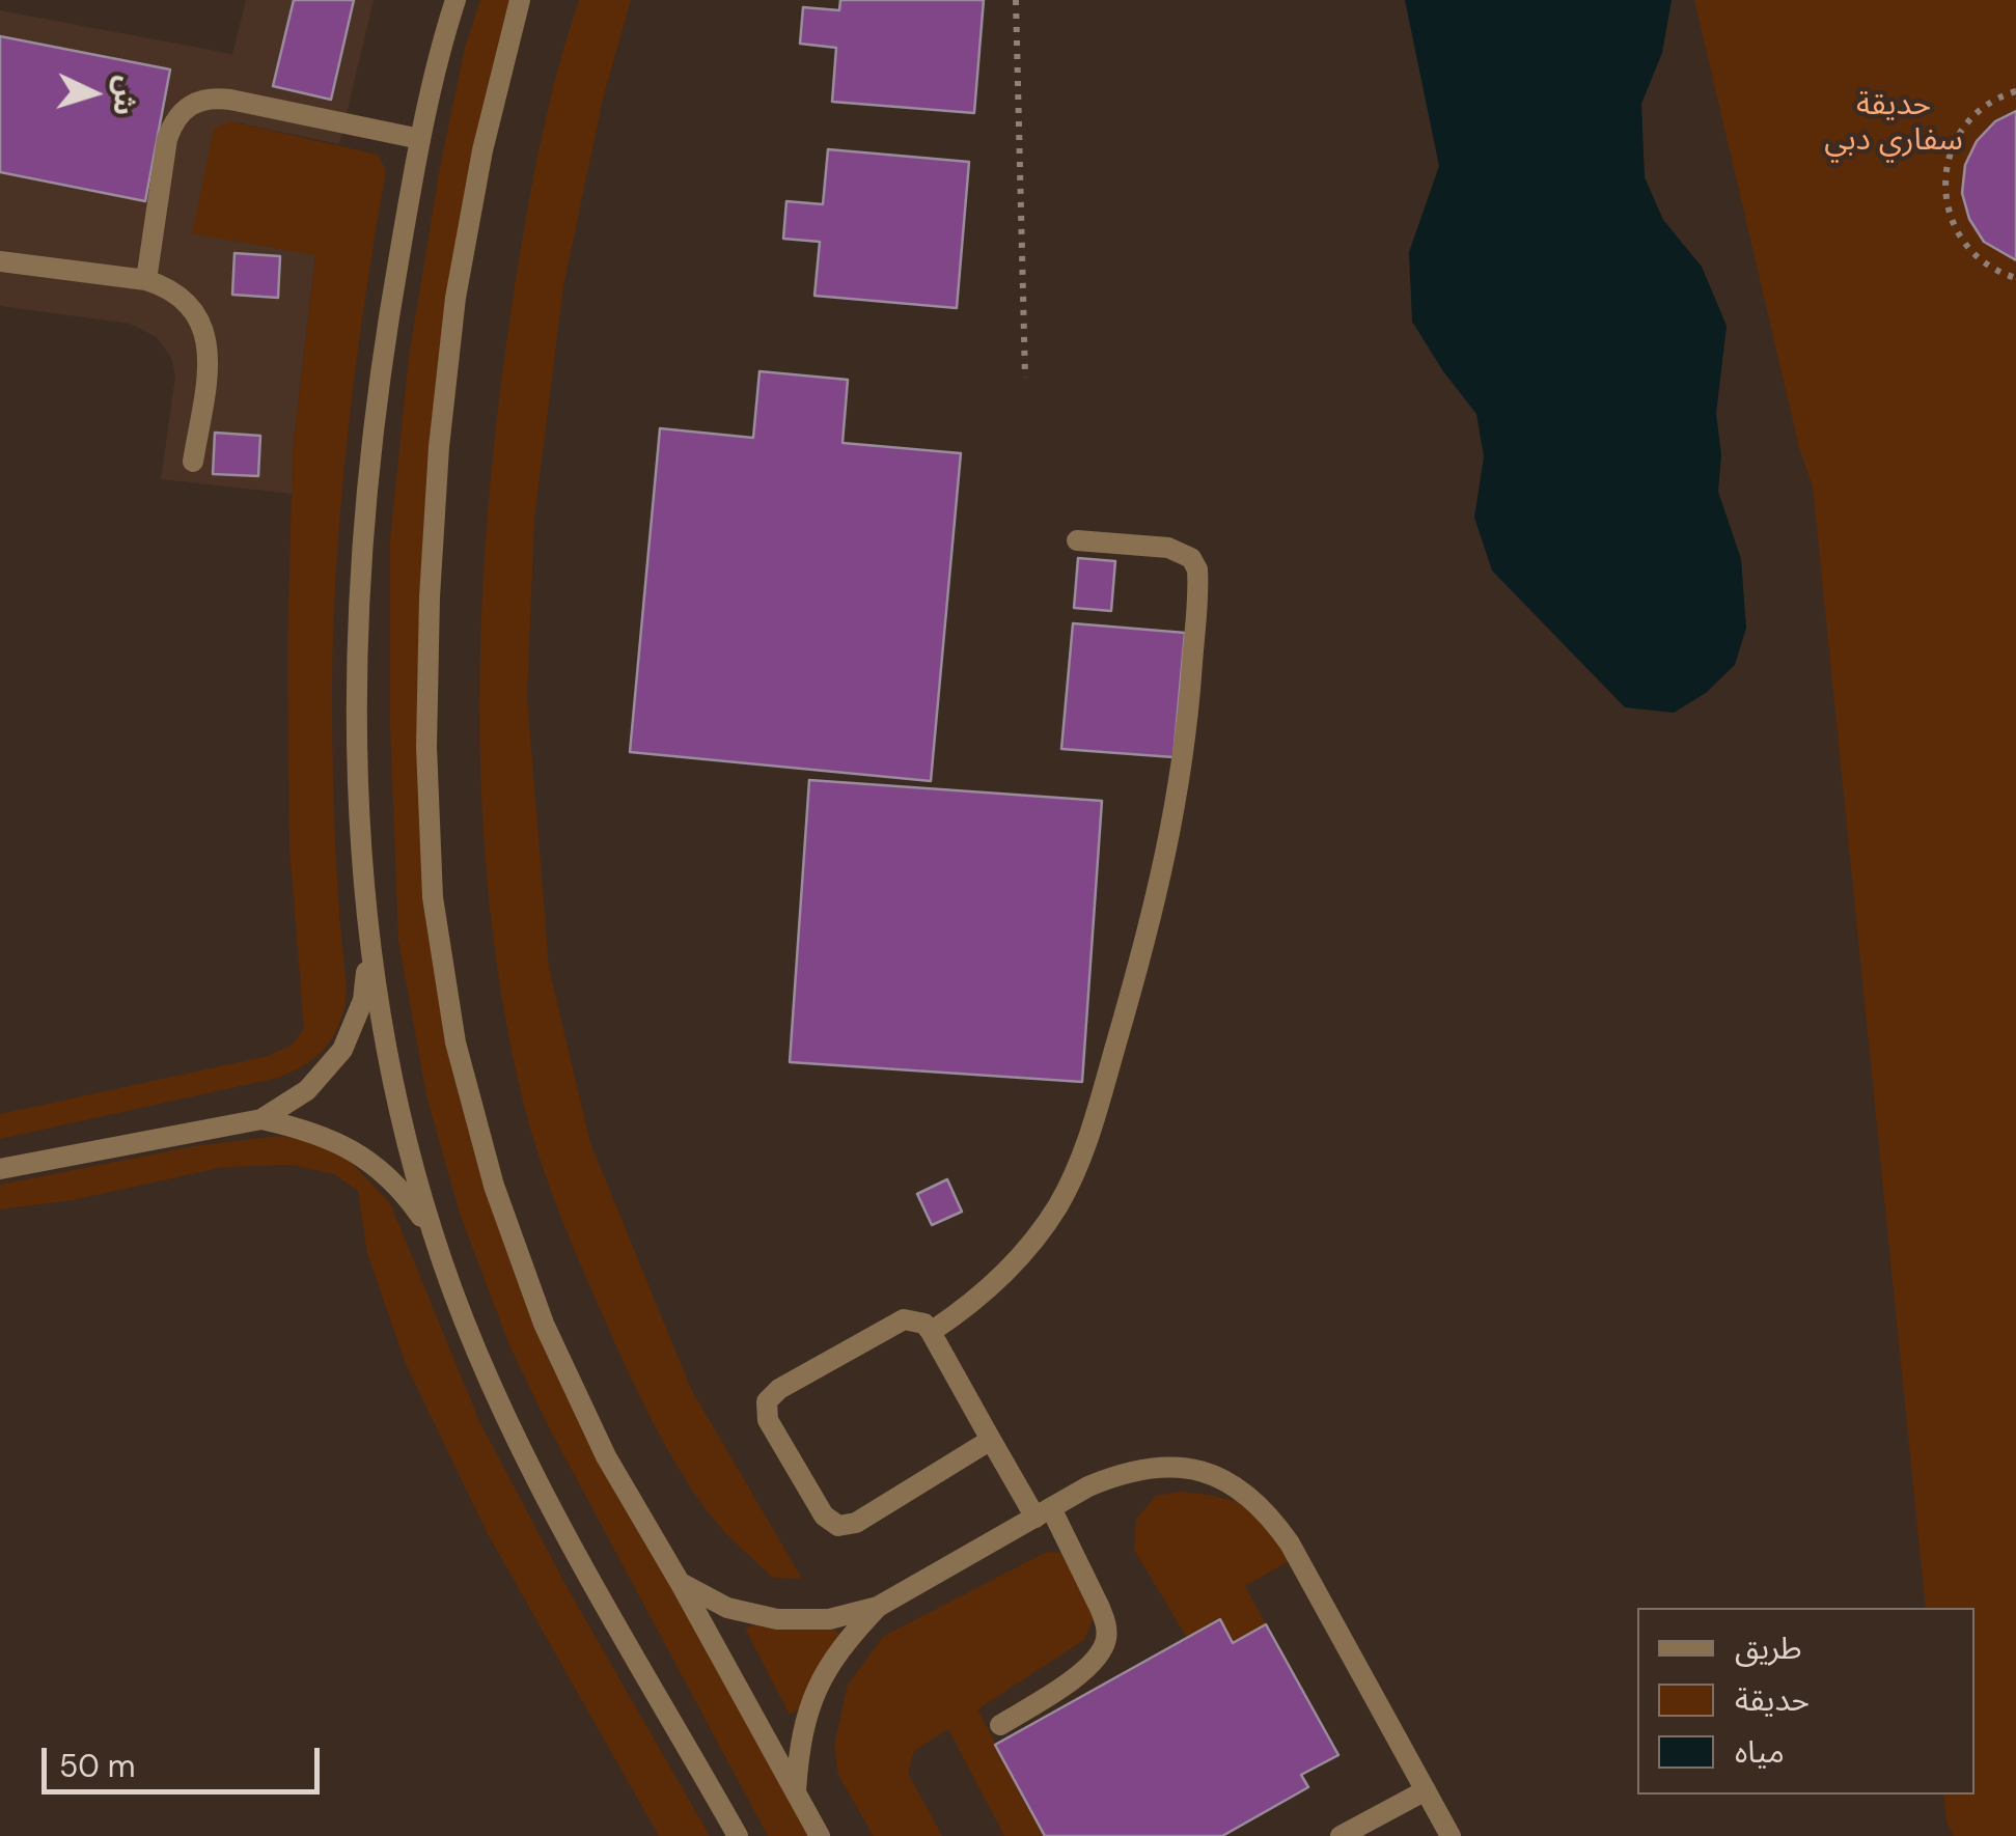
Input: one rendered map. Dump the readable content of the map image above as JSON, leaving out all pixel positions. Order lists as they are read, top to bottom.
{
  "parks": ["حديقة سفاري دبي"],
  "legend": ["طريق", "حديقة", "مياه"],
  "scale_bar": "50 m",
  "north": "right"
}
